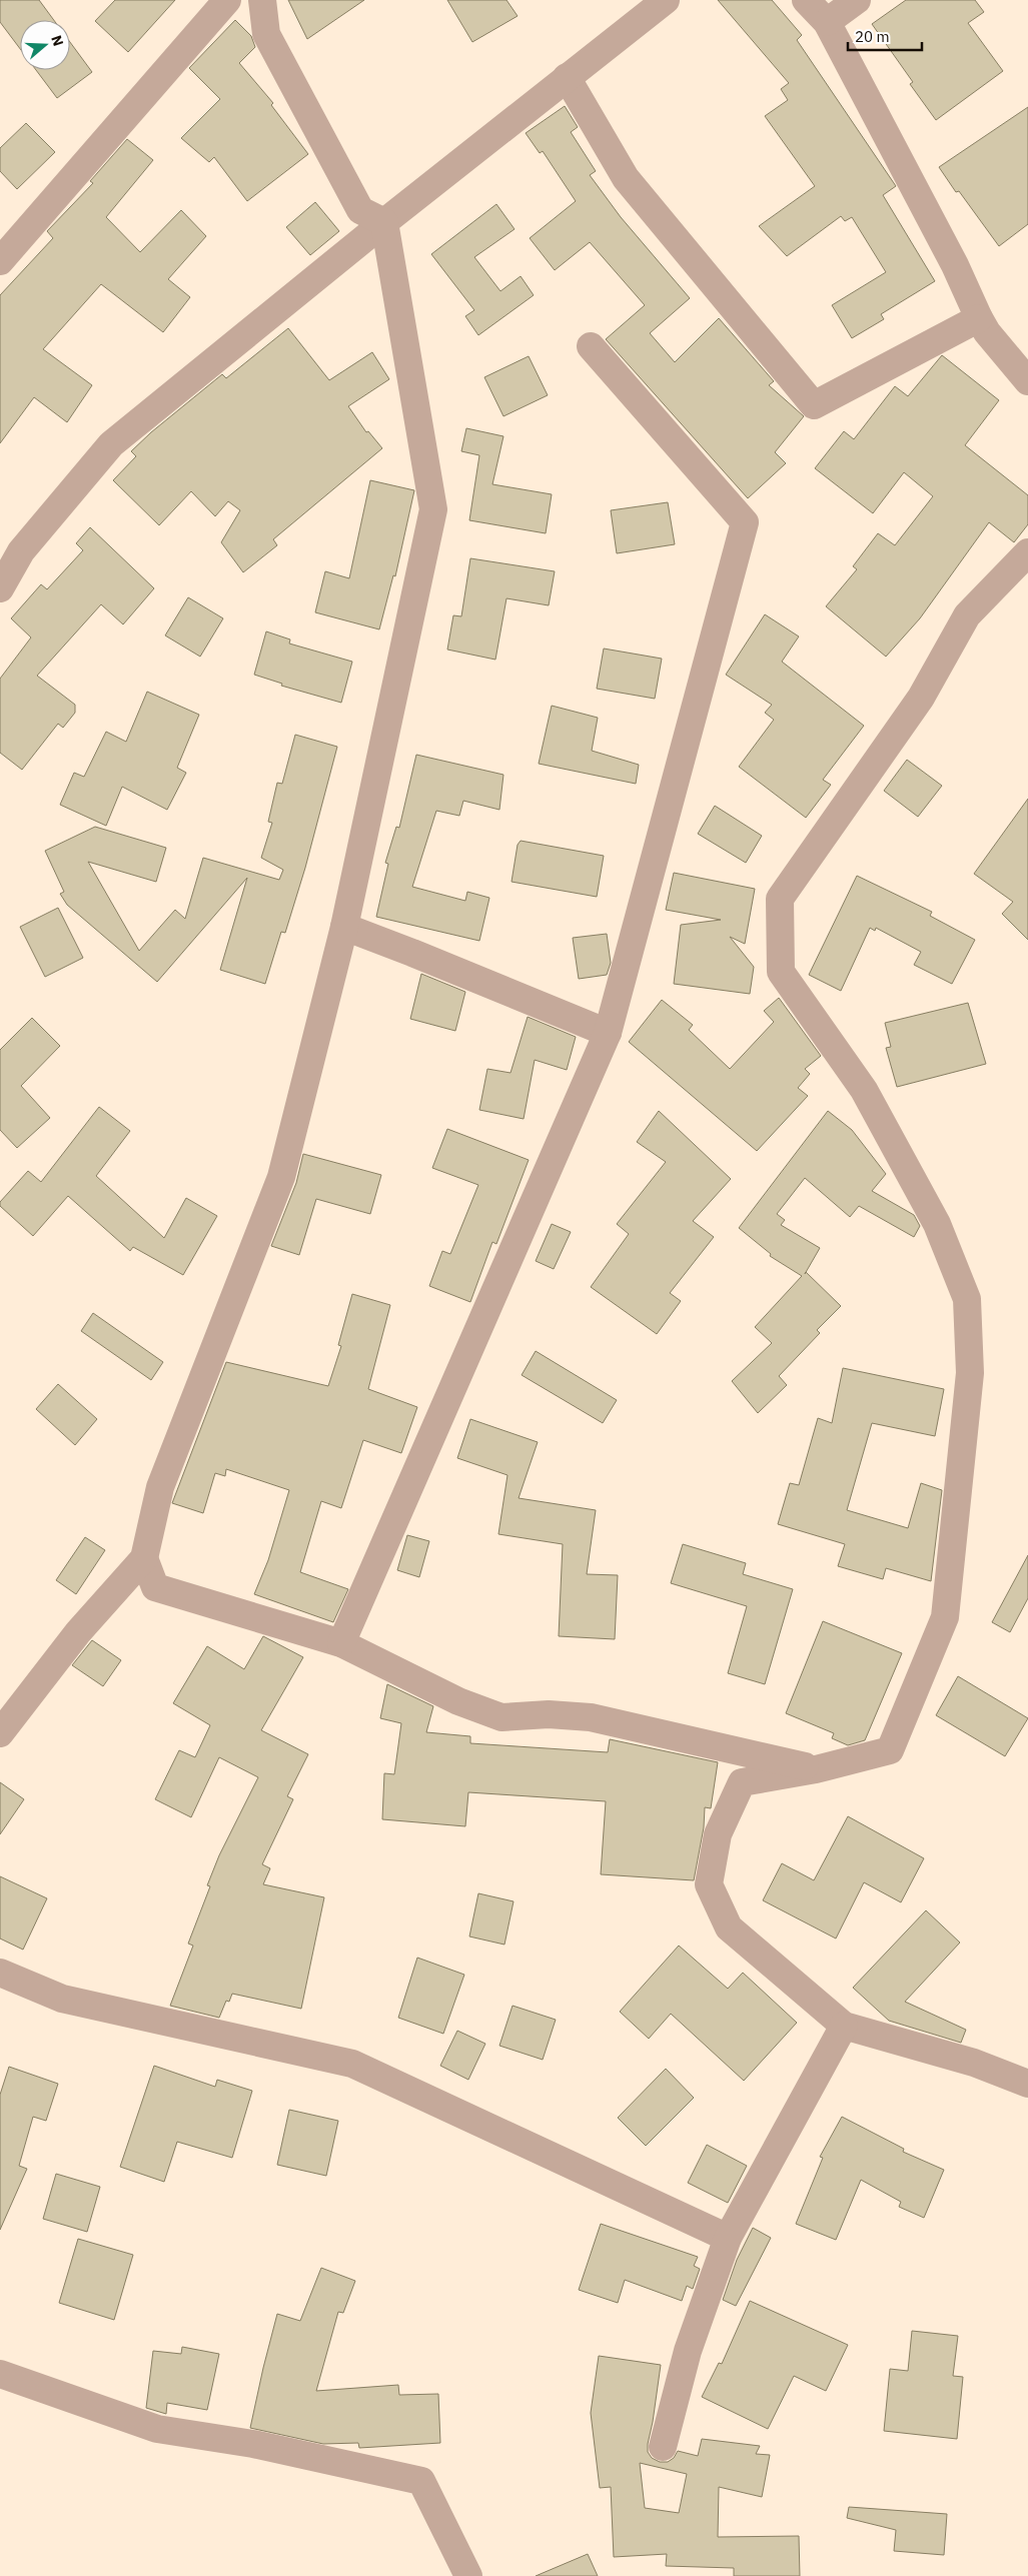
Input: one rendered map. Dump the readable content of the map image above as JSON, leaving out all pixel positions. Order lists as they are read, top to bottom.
{
  "scale_bar": "20 m",
  "north": "right"
}
